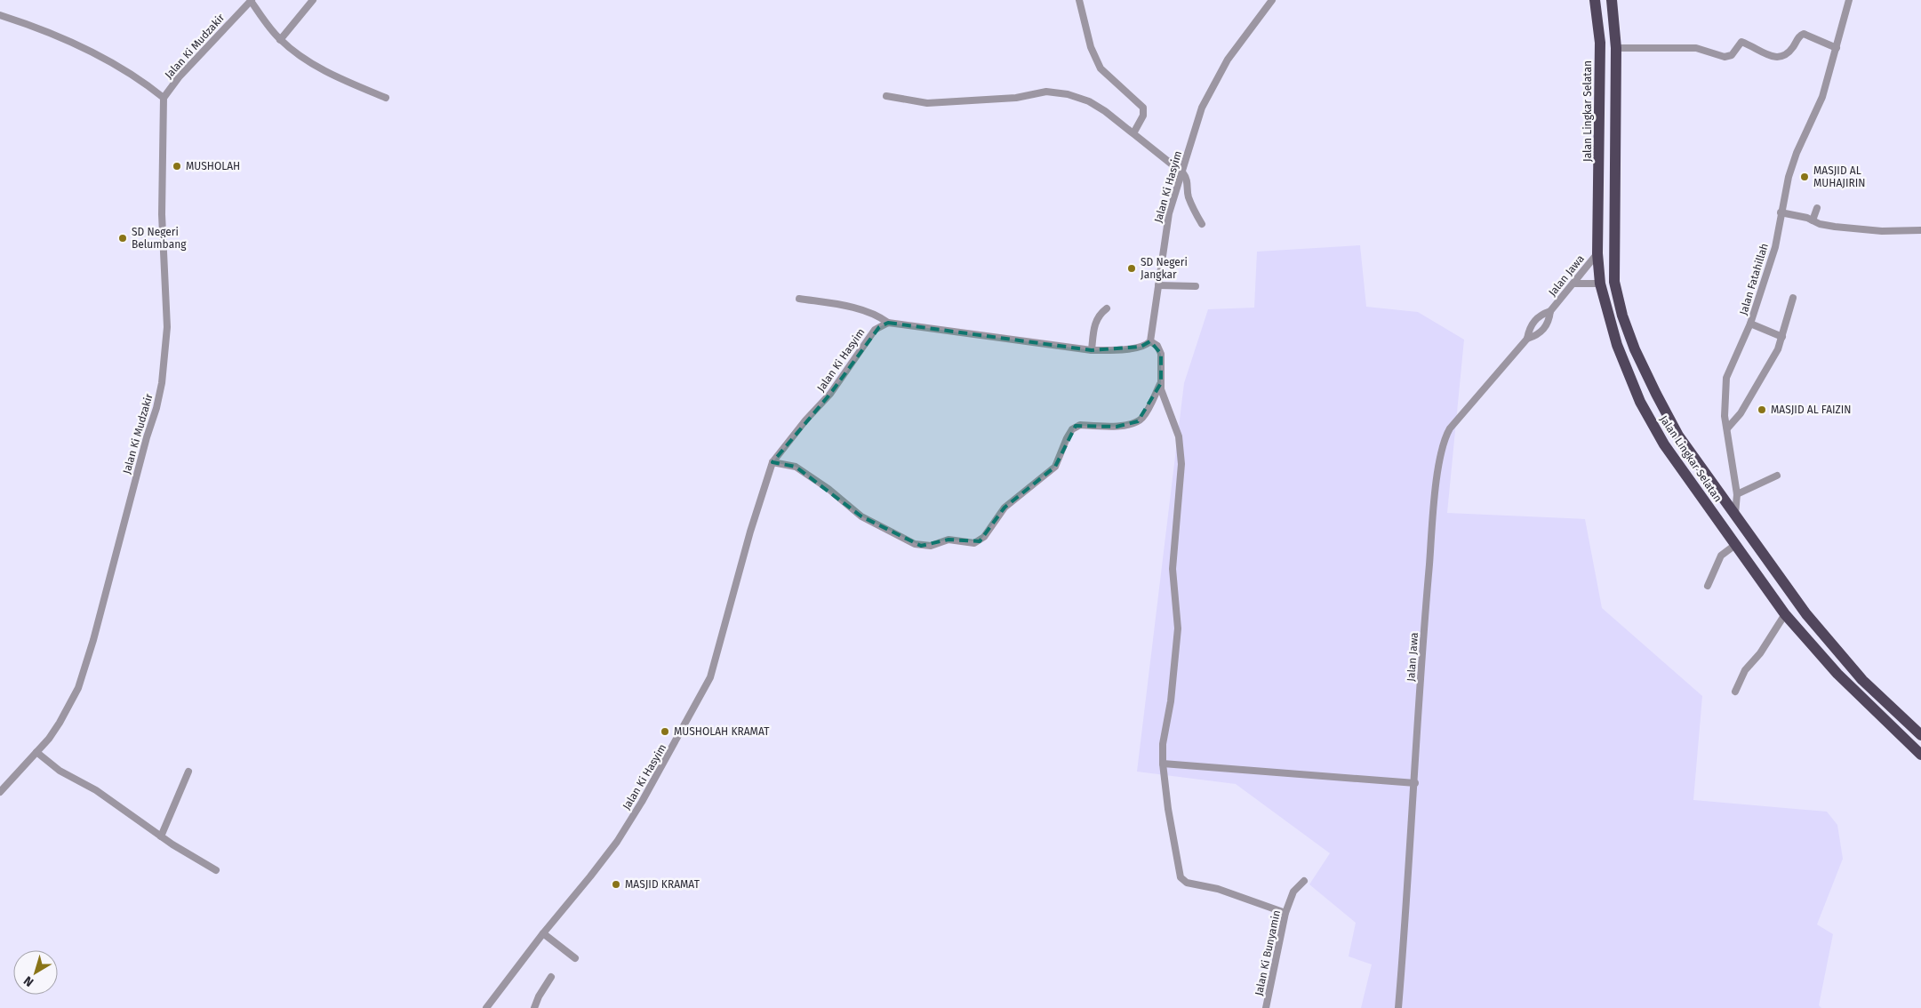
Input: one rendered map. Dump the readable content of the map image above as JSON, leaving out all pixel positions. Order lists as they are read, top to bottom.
{
  "streets": {
    "highway": ["Jalan Lingkar Selatan"],
    "street": [
      "Jalan Ki Mudzakir",
      "Jalan Ki Hasyim",
      "Jalan Jawa",
      "Jalan Fatahillah",
      "Jalan Ki Bunyamin"
    ]
  },
  "crossings": [
    ["Jalan Lingkar Selatan", "Jalan Jawa"],
    ["Jalan Lingkar Selatan", "Jalan Fatahillah"]
  ],
  "places": [
    "MUSHOLAH",
    "MASJID AL MUHAJIRIN",
    "SD Negeri Belumbang",
    "SD Negeri Jangkar",
    "MASJID AL FAIZIN",
    "MUSHOLAH KRAMAT",
    "MASJID KRAMAT"
  ],
  "north": "bottom left"
}
